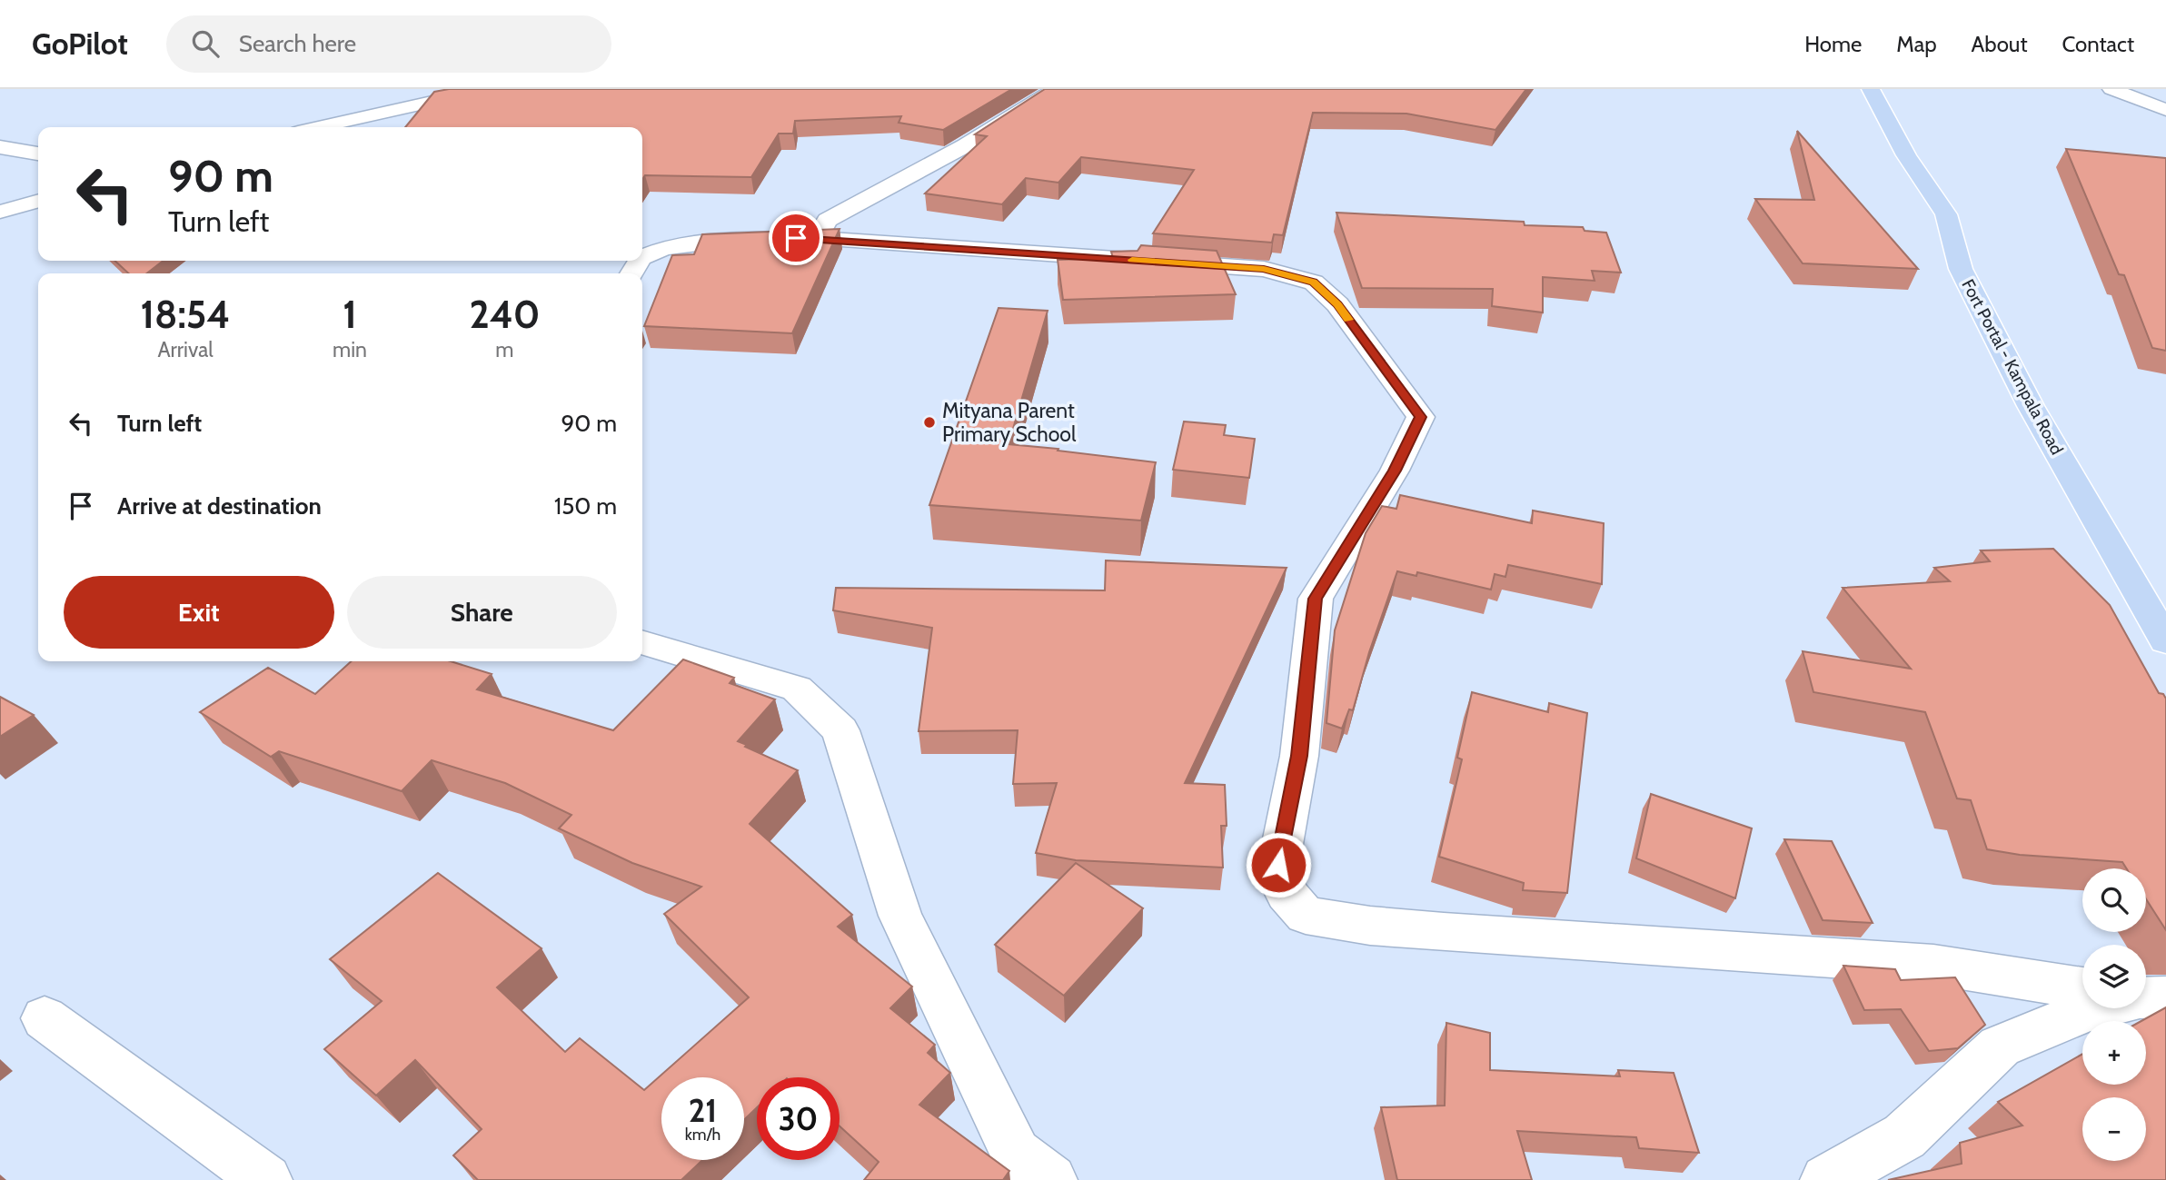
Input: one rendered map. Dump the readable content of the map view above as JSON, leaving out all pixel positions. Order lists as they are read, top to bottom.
{
  "streets": {
    "main road": ["Fort Portal - Kampala Road"]
  },
  "places": ["Mityana Parent Primary School"],
  "page": {
    "header": "GoPilot",
    "search": "Search here",
    "nav": [
      "Home",
      "Map",
      "About",
      "Contact"
    ],
    "turn": ["90 m", "Turn left"],
    "eta": [
      "18:54",
      "Arrival",
      "1",
      "min",
      "240",
      "m"
    ],
    "list": [
      {
        "name": "Turn left",
        "value": "90 m"
      },
      {
        "name": "Arrive at destination",
        "value": "150 m"
      }
    ],
    "buttons": ["Exit", "Share"],
    "map_buttons": ["+", "−"],
    "speed": "21 km/h",
    "limit": "30"
  }
}
